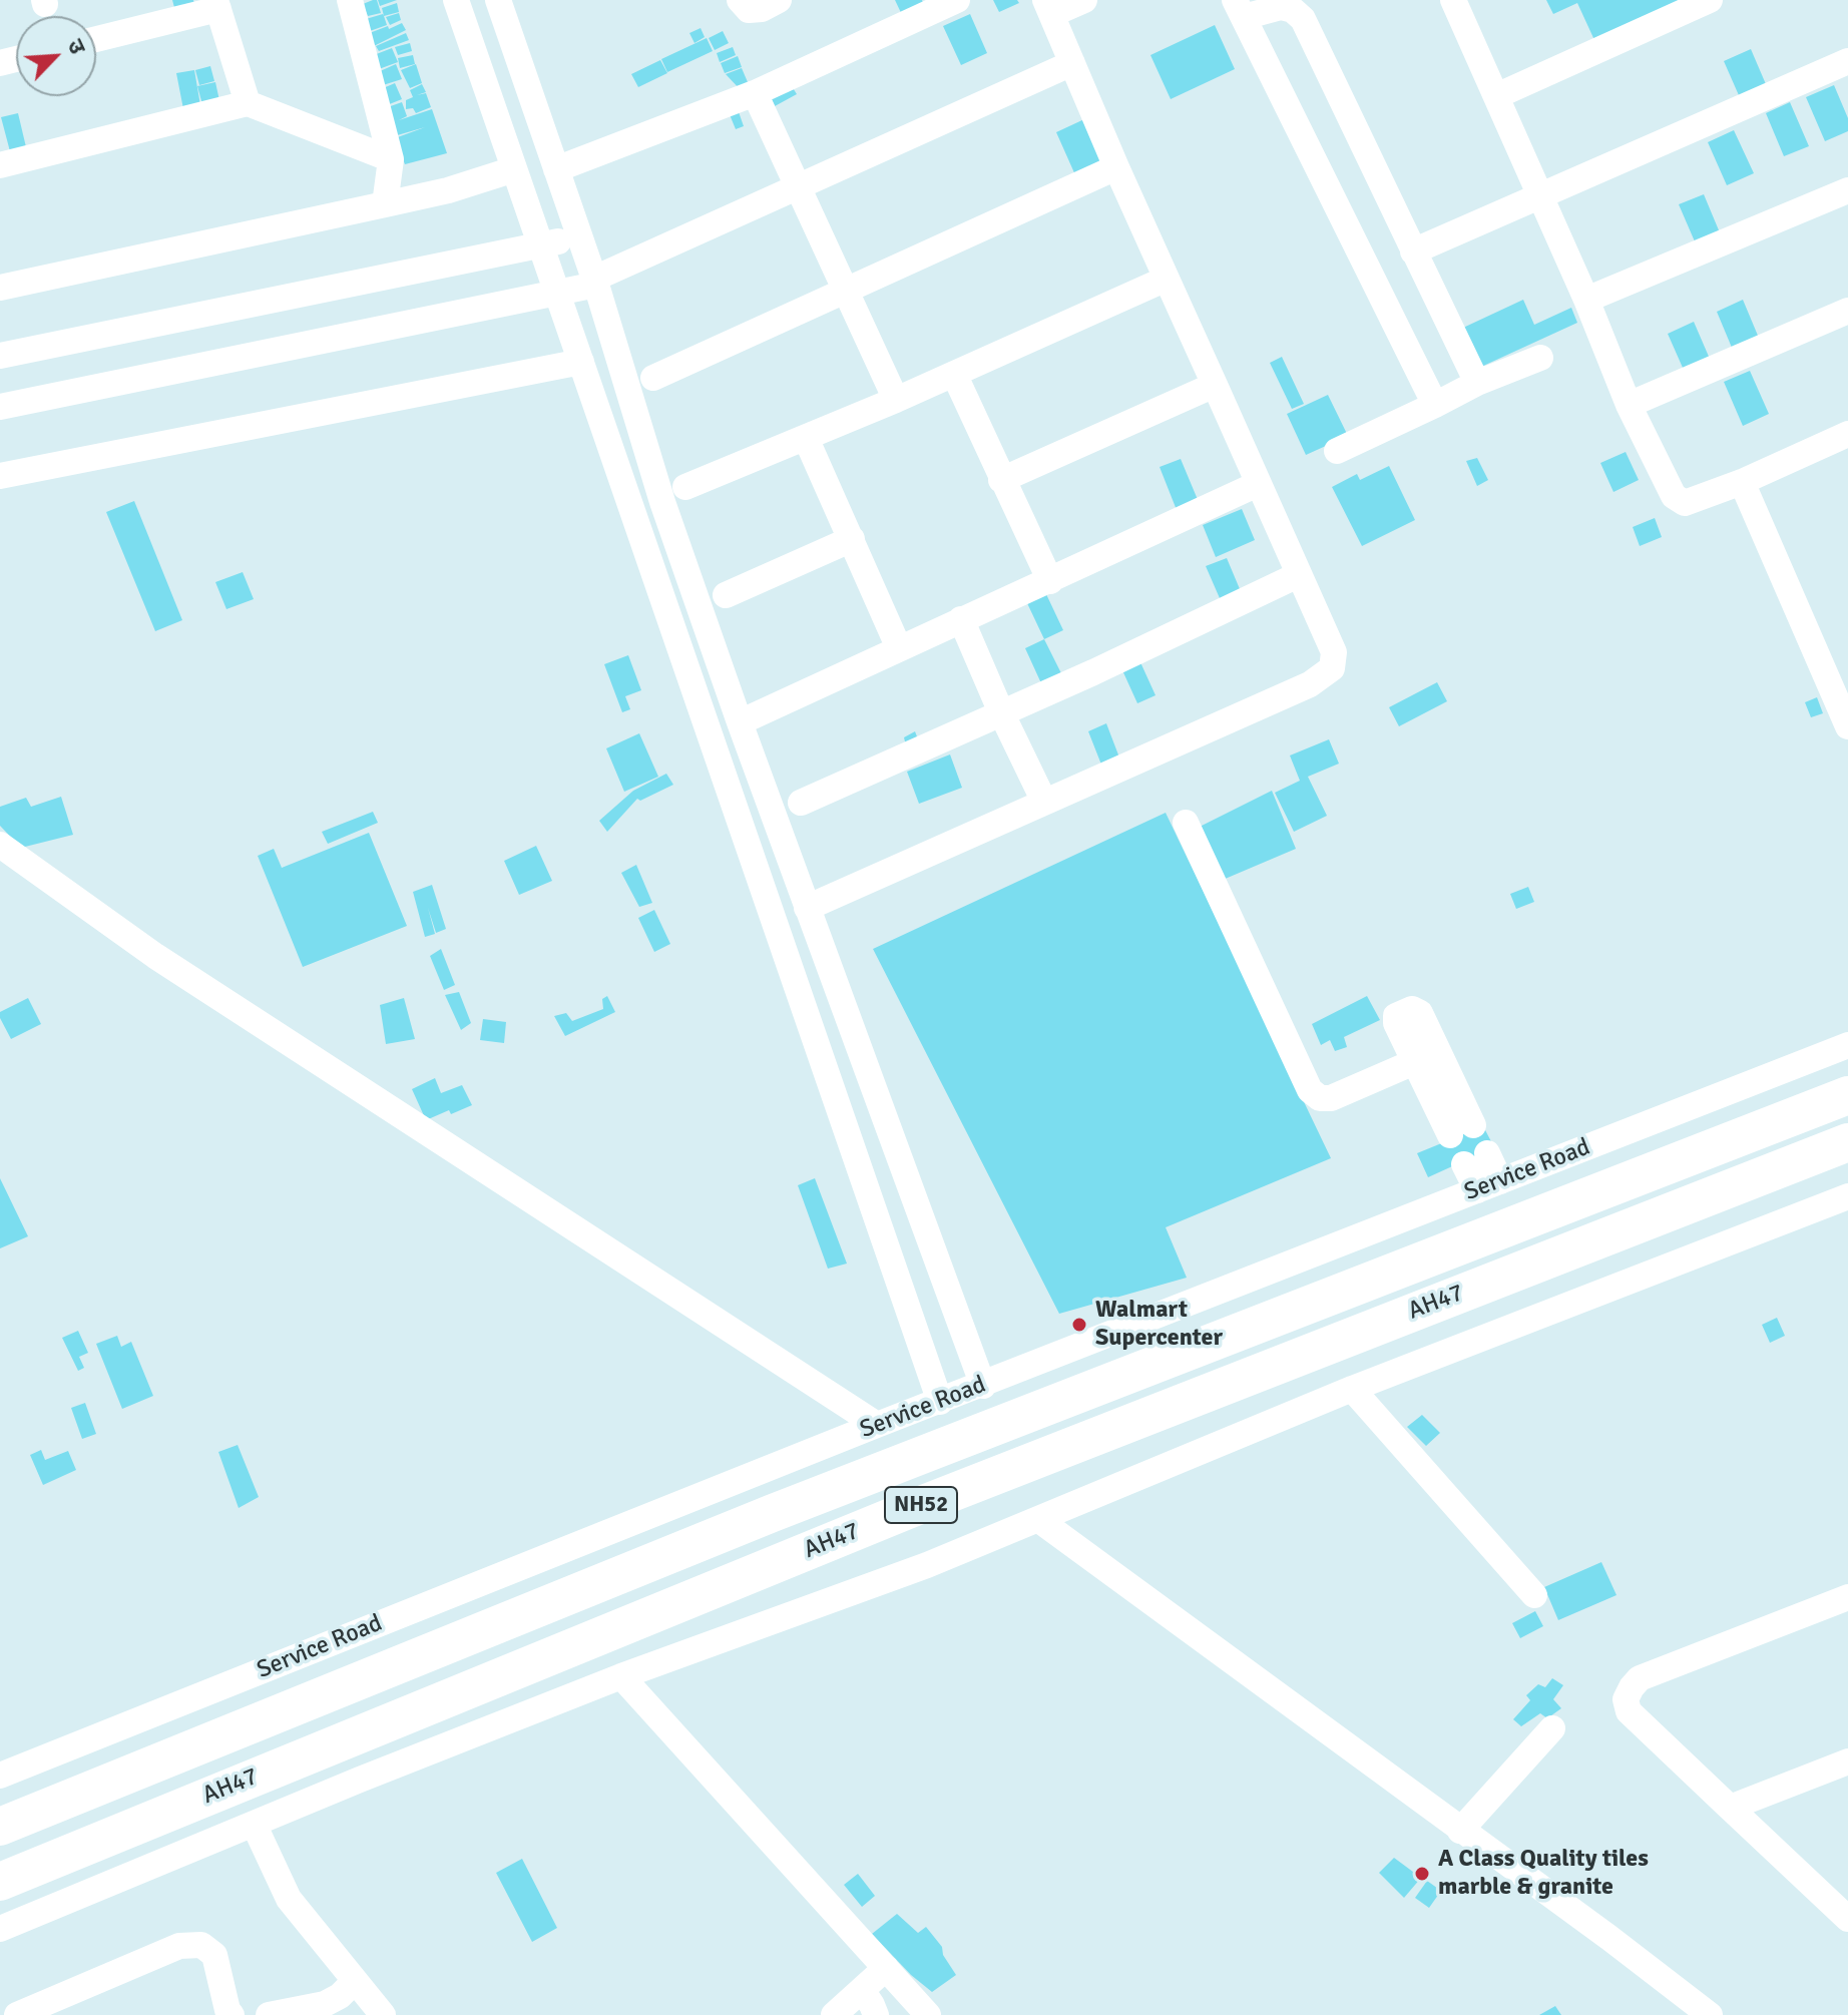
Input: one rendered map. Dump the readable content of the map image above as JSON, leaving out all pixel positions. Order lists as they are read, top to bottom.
{
  "streets": {
    "highway": ["AH47", "NH52"],
    "street": ["Service Road"]
  },
  "places": ["Walmart Supercenter", "A Class Quality tiles marble & granite"],
  "north": "top right"
}
